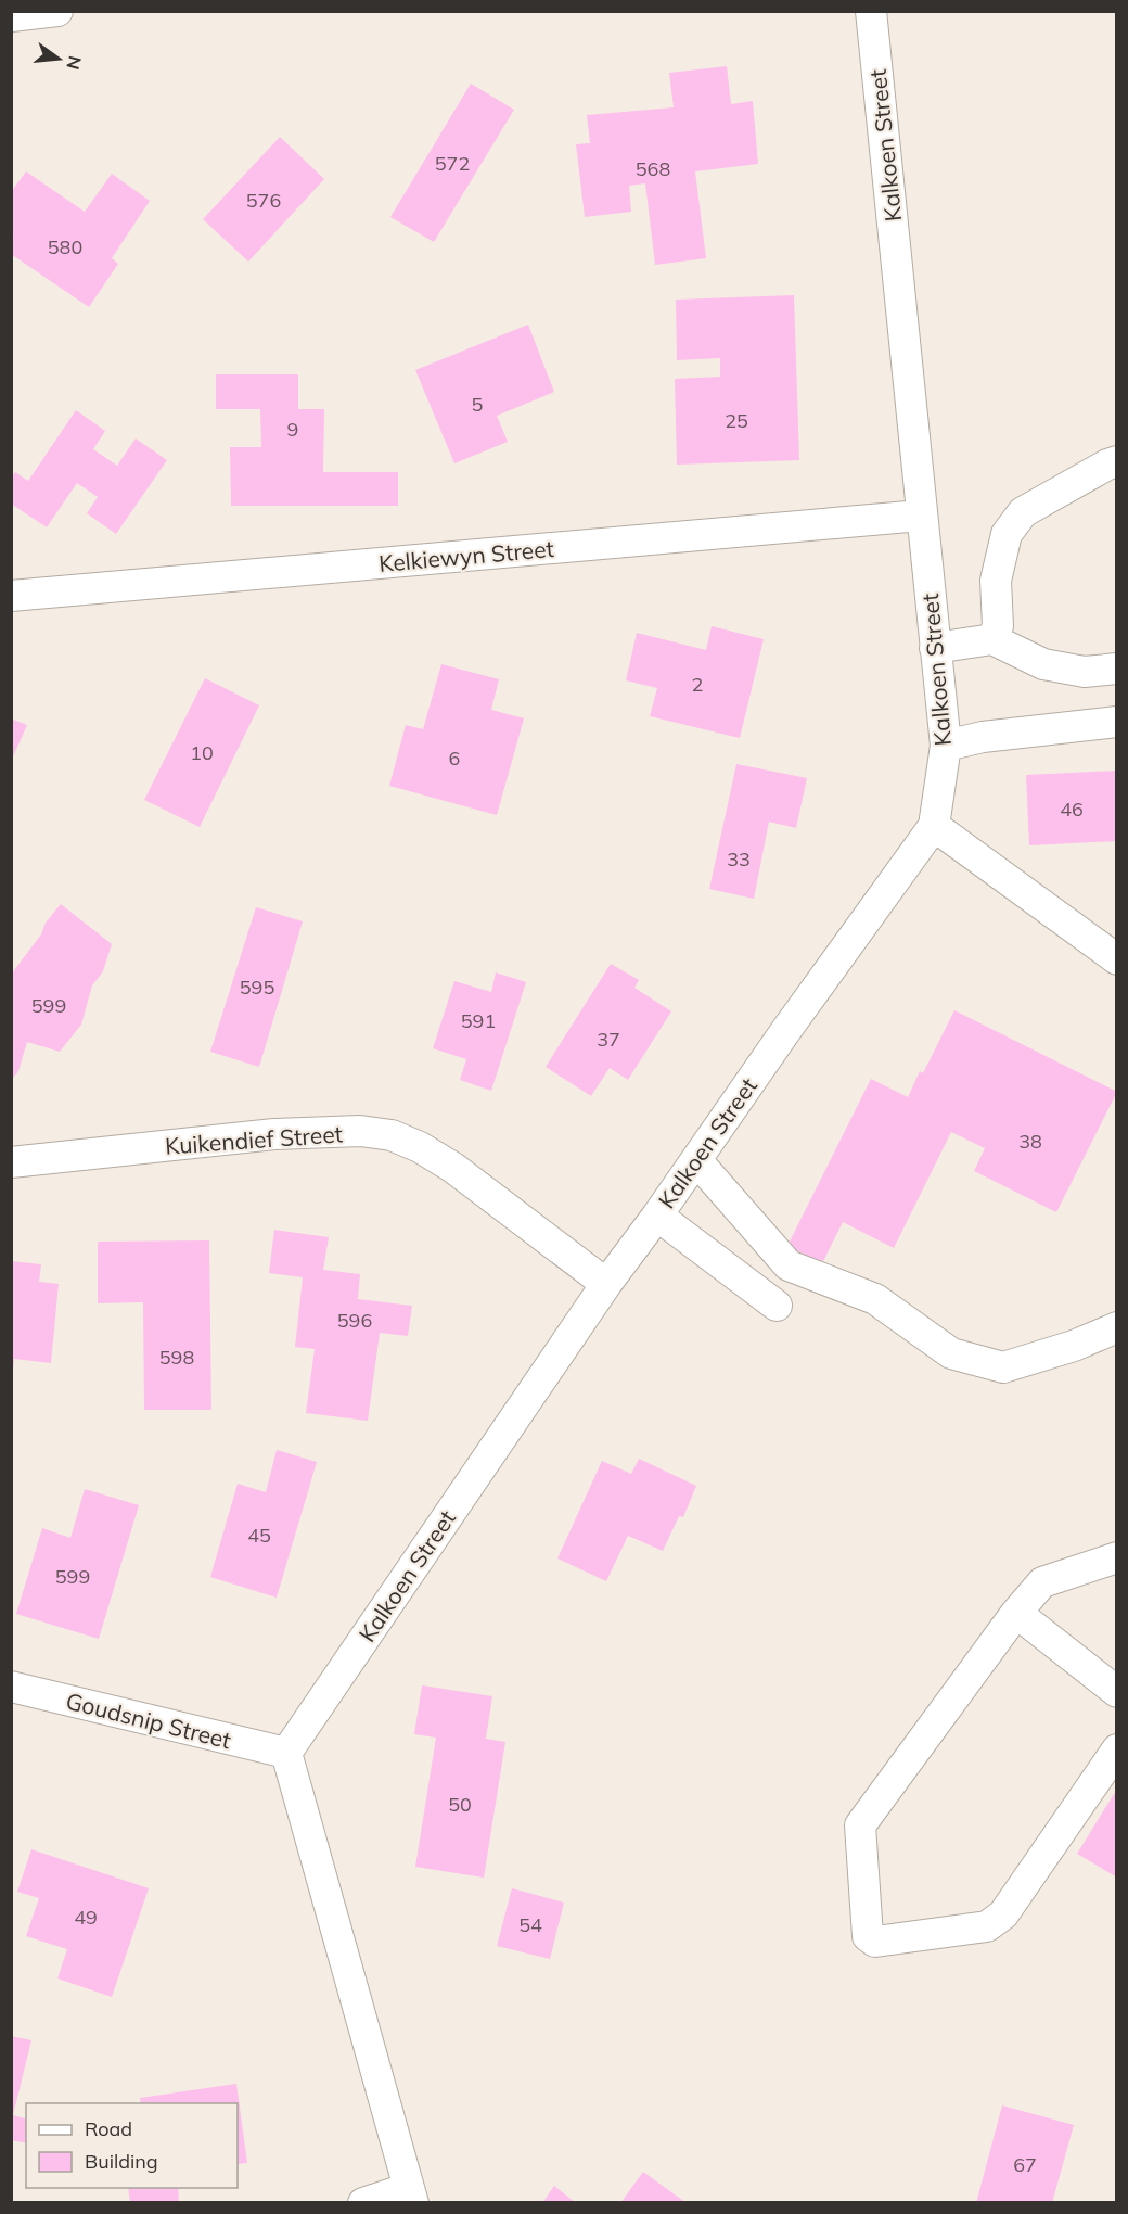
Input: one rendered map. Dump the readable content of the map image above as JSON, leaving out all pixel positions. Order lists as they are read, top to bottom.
{
  "streets": {
    "street": [
      "Kalkoen Street",
      "Kelkiewyn Street",
      "Kuikendief Street",
      "Goudsnip Street"
    ]
  },
  "crossings": [
    ["Kalkoen Street", "Kelkiewyn Street"],
    ["Kalkoen Street", "Kuikendief Street"],
    ["Kalkoen Street", "Goudsnip Street"]
  ],
  "house_numbers": [
    "572",
    "568",
    "576",
    "580",
    "5",
    "25",
    "9",
    "2",
    "10",
    "6",
    "46",
    "33",
    "595",
    "599",
    "591",
    "37",
    "38",
    "596",
    "598",
    "45",
    "599",
    "50",
    "49",
    "54",
    "67"
  ],
  "legend": ["Road", "Building"],
  "north": "right"
}
